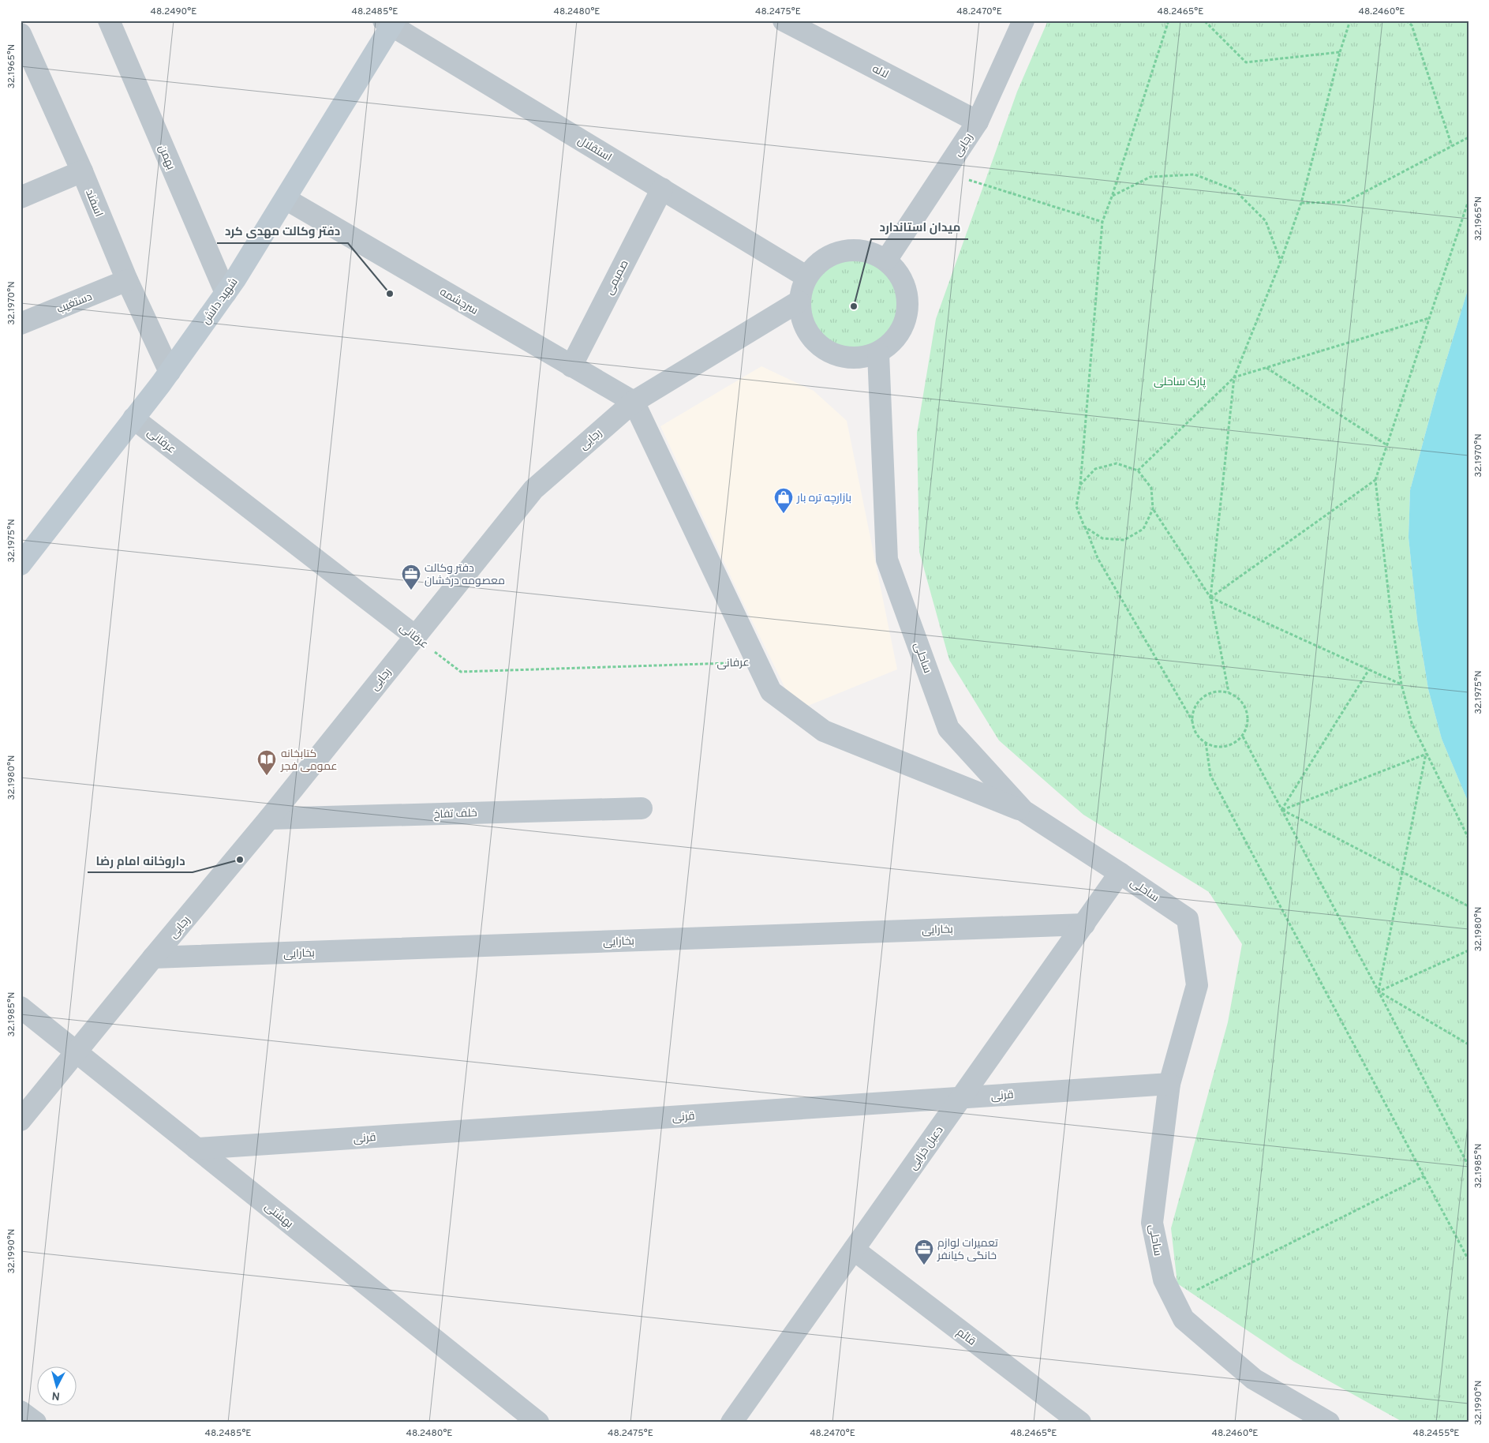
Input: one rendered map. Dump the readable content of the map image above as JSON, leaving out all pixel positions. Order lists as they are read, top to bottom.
{
  "streets": {
    "main road": ["شهید دانش"],
    "street": [
      "لاله",
      "رجایی",
      "استقلال",
      "بهمن",
      "اسفند",
      "صمیمی",
      "سرچشمه",
      "دستغیب",
      "عرفانی",
      "ساحلی",
      "خلف تفاخ",
      "بخارایی",
      "قرنی",
      "دعبل خزایی",
      "بهشتی",
      "قائم"
    ]
  },
  "crossings": [
    ["لاله", "رجایی"],
    ["رجایی", "استقلال"],
    ["رجایی", "سرچشمه"],
    ["رجایی", "عرفانی"],
    ["رجایی", "ساحلی"],
    ["رجایی", "خلف تفاخ"],
    ["رجایی", "بخارایی"],
    ["رجایی", "بهشتی"],
    ["استقلال", "صمیمی"],
    ["استقلال", "شهید دانش"],
    ["استقلال", "ساحلی"],
    ["بهمن", "شهید دانش"],
    ["اسفند", "شهید دانش"],
    ["اسفند", "دستغیب"],
    ["صمیمی", "سرچشمه"],
    ["شهید دانش", "سرچشمه"],
    ["شهید دانش", "عرفانی"],
    ["ساحلی", "قرنی"],
    ["ساحلی", "دعبل خزایی"],
    ["بخارایی", "دعبل خزایی"],
    ["قرنی", "دعبل خزایی"],
    ["قرنی", "بهشتی"],
    ["دعبل خزایی", "قائم"]
  ],
  "parks": ["پارک ساحلی"],
  "places": {
    "other": ["دفتر وکالت مهدی کرد", "میدان استاندارد", "داروخانه امام رضا"],
    "shop": ["بازارچه تره بار"],
    "office": ["دفتر وکالت معصومه درخشان", "تعمیرات لوازم خانگی کیانفر"],
    "library": ["کتابخانه عمومی فجر"]
  },
  "north": "bottom",
  "coordinates": [
    "48.2490°E",
    "48.2485°E",
    "48.2480°E",
    "48.2475°E",
    "48.2470°E",
    "48.2465°E",
    "48.2460°E",
    "32.1965°N",
    "32.1970°N",
    "32.1975°N",
    "32.1980°N",
    "32.1985°N",
    "32.1990°N",
    "48.2455°E"
  ]
}
